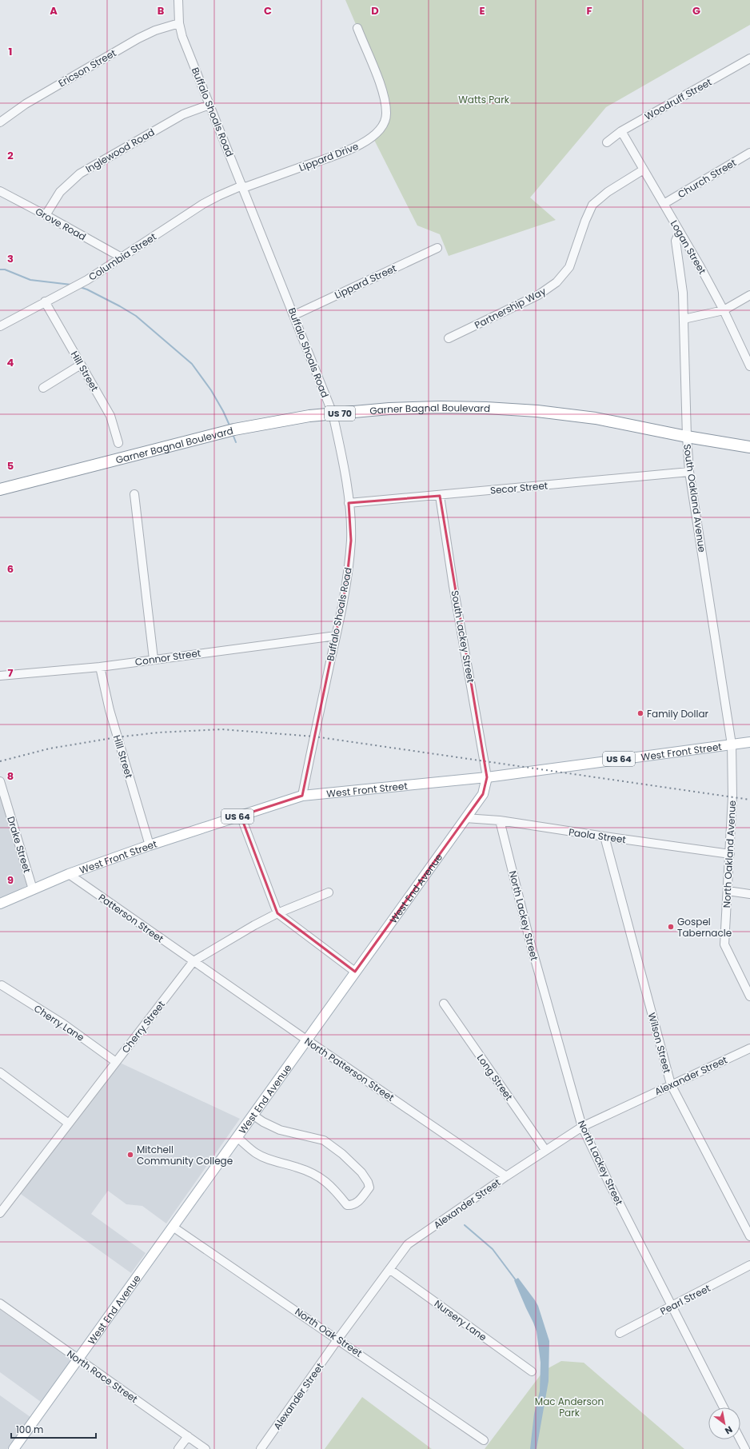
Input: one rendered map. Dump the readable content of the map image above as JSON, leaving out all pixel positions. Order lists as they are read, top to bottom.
{
  "streets": {
    "highway": ["Garner Bagnal Boulevard", "US 70"],
    "main road": ["West Front Street", "US 64", "West End Avenue"],
    "street": [
      "Ericson Street",
      "Woodruff Street",
      "Buffalo Shoals Road",
      "Inglewood Road",
      "Lippard Drive",
      "Church Street",
      "Grove Road",
      "Logan Street",
      "Columbia Street",
      "Lippard Street",
      "Partnership Way",
      "Hill Street",
      "Secor Street",
      "South Oakland Avenue",
      "South Lackey Street",
      "Connor Street",
      "Paola Street",
      "Drake Street",
      "North Oakland Avenue",
      "North Lackey Street",
      "Patterson Street",
      "Cherry Lane",
      "Cherry Street",
      "Wilson Street",
      "North Patterson Street",
      "Alexander Street",
      "Long Street",
      "Pearl Street",
      "Nursery Lane",
      "North Oak Street",
      "North Race Street"
    ]
  },
  "crossings": [
    ["Ericson Street", "Buffalo Shoals Road"],
    ["Woodruff Street", "Logan Street"],
    ["Buffalo Shoals Road", "Inglewood Road"],
    ["Buffalo Shoals Road", "Lippard Drive"],
    ["Buffalo Shoals Road", "Columbia Street"],
    ["Buffalo Shoals Road", "Lippard Street"],
    ["Buffalo Shoals Road", "Garner Bagnal Boulevard"],
    ["Buffalo Shoals Road", "Secor Street"],
    ["Buffalo Shoals Road", "Connor Street"],
    ["Buffalo Shoals Road", "West Front Street"],
    ["Inglewood Road", "Grove Road"],
    ["Lippard Drive", "Columbia Street"],
    ["Church Street", "Logan Street"],
    ["Grove Road", "Columbia Street"],
    ["Logan Street", "Partnership Way"],
    ["Logan Street", "South Oakland Avenue"],
    ["Columbia Street", "Hill Street"],
    ["Hill Street", "Connor Street"],
    ["Hill Street", "West Front Street"],
    ["Garner Bagnal Boulevard", "South Oakland Avenue"],
    ["Secor Street", "South Oakland Avenue"],
    ["Secor Street", "South Lackey Street"],
    ["South Oakland Avenue", "West Front Street"],
    ["South Oakland Avenue", "North Oakland Avenue"],
    ["South Lackey Street", "West Front Street"],
    ["South Lackey Street", "West End Avenue"],
    ["West Front Street", "Drake Street"],
    ["West Front Street", "North Oakland Avenue"],
    ["West Front Street", "West End Avenue"],
    ["West Front Street", "Patterson Street"],
    ["Paola Street", "North Oakland Avenue"],
    ["Paola Street", "West End Avenue"],
    ["Paola Street", "North Lackey Street"],
    ["Paola Street", "Wilson Street"],
    ["West End Avenue", "North Patterson Street"],
    ["West End Avenue", "North Oak Street"],
    ["West End Avenue", "North Race Street"],
    ["North Lackey Street", "Alexander Street"],
    ["North Lackey Street", "Pearl Street"],
    ["Patterson Street", "Cherry Street"],
    ["Patterson Street", "North Patterson Street"],
    ["Cherry Lane", "Cherry Street"],
    ["Cherry Street", "North Patterson Street"],
    ["Wilson Street", "Alexander Street"],
    ["North Patterson Street", "Alexander Street"],
    ["Alexander Street", "Long Street"],
    ["Alexander Street", "Nursery Lane"],
    ["Alexander Street", "North Oak Street"]
  ],
  "parks": ["Watts Park", "Mac Anderson Park"],
  "places": ["Family Dollar", "Gospel Tabernacle", "Mitchell Community College"],
  "scale_bar": "100 m",
  "north": "bottom right",
  "grid": {
    "columns": [
      "A",
      "B",
      "C",
      "D",
      "E",
      "F",
      "G"
    ],
    "rows": [
      "1",
      "2",
      "3",
      "4",
      "5",
      "6",
      "7",
      "8",
      "9"
    ]
  }
}
